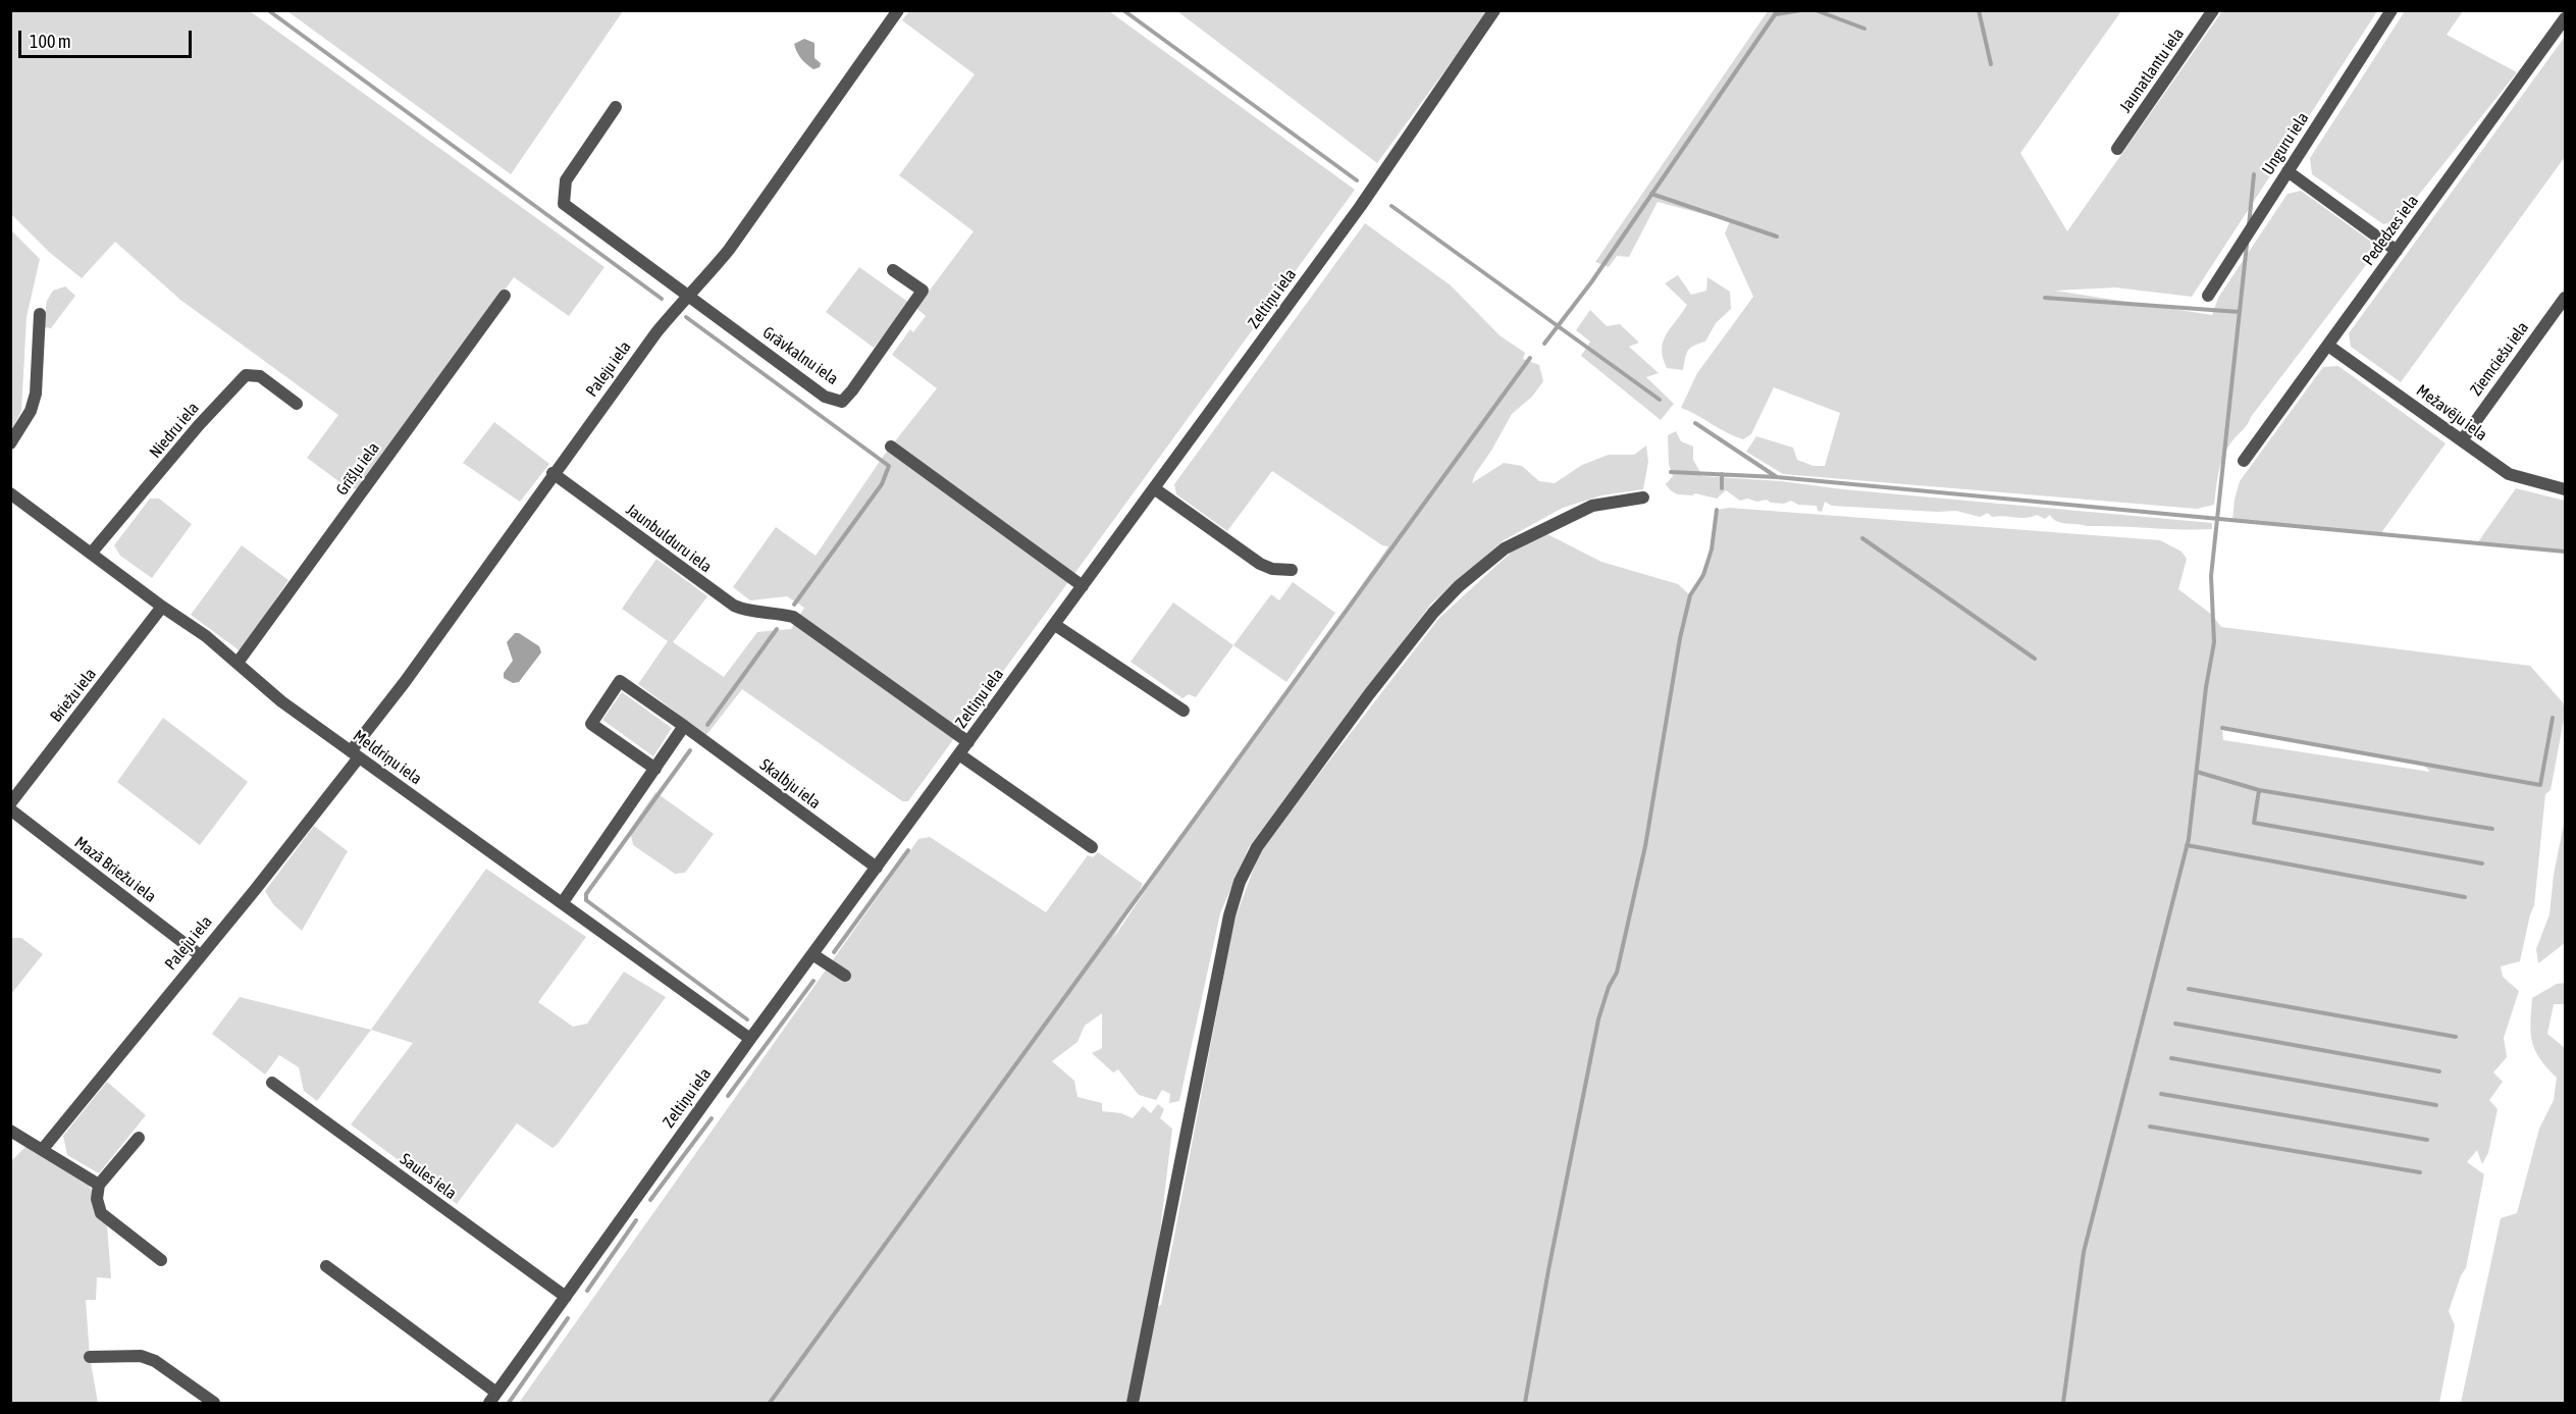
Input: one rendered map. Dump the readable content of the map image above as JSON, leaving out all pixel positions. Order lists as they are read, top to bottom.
{
  "streets": {
    "street": [
      "Jaunatlantu iela",
      "Unguru iela",
      "Pededzes iela",
      "Zeltiņu iela",
      "Grāvkalnu iela",
      "Ziemciešu iela",
      "Paleju iela",
      "Mežavēju iela",
      "Niedru iela",
      "Grīšļu iela",
      "Jaunbulduru iela",
      "Briežu iela",
      "Meldriņu iela",
      "Skalbju iela",
      "Mazā Briežu iela",
      "Saules iela"
    ]
  },
  "crossings": [
    ["Pededzes iela", "Mežavēju iela"],
    ["Zeltiņu iela", "Jaunbulduru iela"],
    ["Zeltiņu iela", "Meldriņu iela"],
    ["Zeltiņu iela", "Skalbju iela"],
    ["Zeltiņu iela", "Saules iela"],
    ["Grāvkalnu iela", "Paleju iela"],
    ["Ziemciešu iela", "Mežavēju iela"],
    ["Paleju iela", "Jaunbulduru iela"],
    ["Paleju iela", "Meldriņu iela"],
    ["Paleju iela", "Mazā Briežu iela"],
    ["Niedru iela", "Meldriņu iela"],
    ["Grīšļu iela", "Meldriņu iela"],
    ["Briežu iela", "Meldriņu iela"]
  ],
  "scale_bar": "100 m"
}
